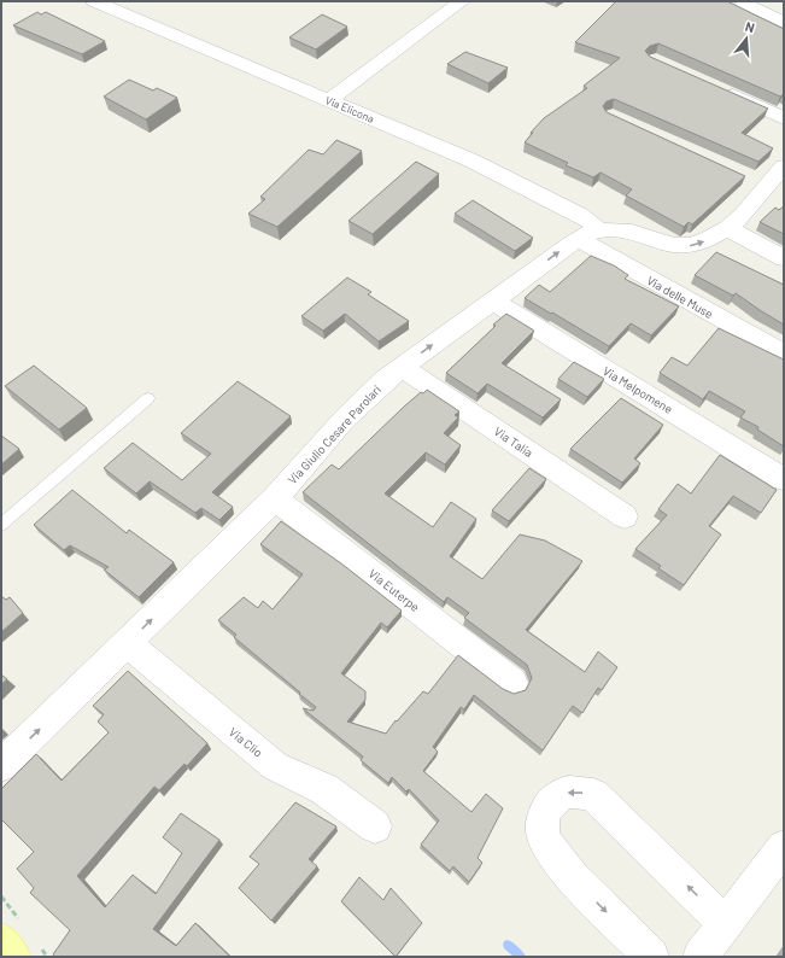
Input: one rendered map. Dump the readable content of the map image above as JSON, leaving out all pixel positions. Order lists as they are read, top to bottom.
{
  "streets": {
    "street": [
      "Via Elicona",
      "Via delle Muse",
      "Via Melpomene",
      "Via Giulio Cesare Parolari",
      "Via Talia",
      "Via Euterpe",
      "Via Clio"
    ]
  },
  "crossings": [
    ["Via Elicona", "Via delle Muse"],
    ["Via Elicona", "Via Giulio Cesare Parolari"],
    ["Via delle Muse", "Via Giulio Cesare Parolari"],
    ["Via Melpomene", "Via Giulio Cesare Parolari"],
    ["Via Giulio Cesare Parolari", "Via Talia"],
    ["Via Giulio Cesare Parolari", "Via Euterpe"],
    ["Via Giulio Cesare Parolari", "Via Clio"]
  ],
  "one_way": ["Via Giulio Cesare Parolari"],
  "north": "top"
}
